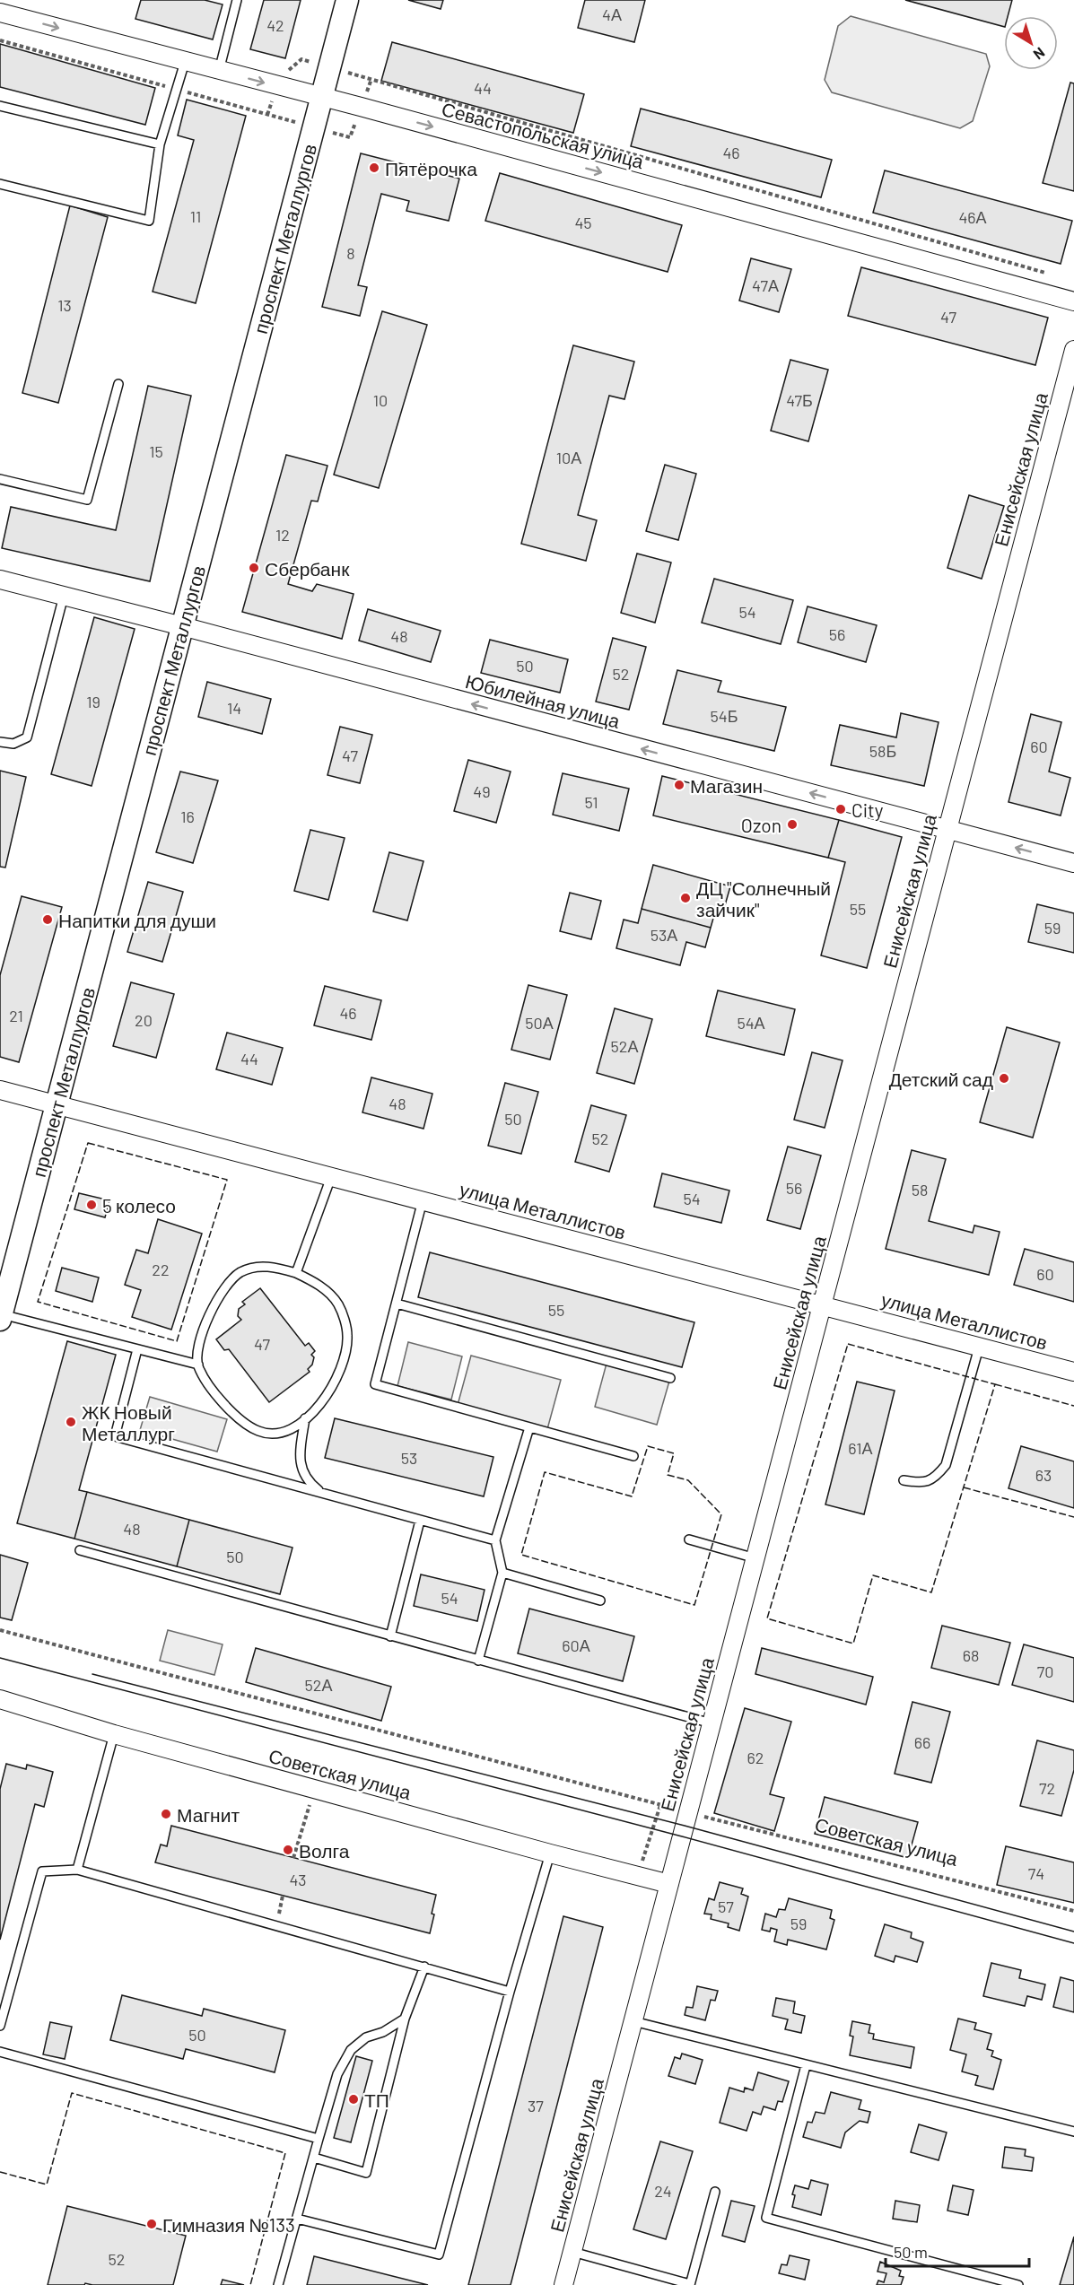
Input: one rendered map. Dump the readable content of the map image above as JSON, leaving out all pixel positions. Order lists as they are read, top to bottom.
{
  "streets": {
    "street": [
      "Севастопольская улица",
      "проспект Металлургов",
      "Енисейская улица",
      "Юбилейная улица",
      "улица Металлистов",
      "Советская улица"
    ]
  },
  "crossings": [
    ["Севастопольская улица", "проспект Металлургов"],
    ["проспект Металлургов", "Юбилейная улица"],
    ["проспект Металлургов", "улица Металлистов"],
    ["Енисейская улица", "Юбилейная улица"],
    ["Енисейская улица", "улица Металлистов"],
    ["Енисейская улица", "Советская улица"]
  ],
  "one_way": ["Севастопольская улица", "Юбилейная улица"],
  "places": [
    "Пятёрочка",
    "Сбербанк",
    "Магазин",
    "City",
    "Ozon",
    "ДЦ \"Солнечный зайчик\"",
    "Напитки для души",
    "Детский сад",
    "5 колесо",
    "ЖК Новый Металлург",
    "Магнит",
    "Волга",
    "ТП",
    "Гимназия №133"
  ],
  "house_numbers": [
    "4А",
    "42",
    "44",
    "46",
    "11",
    "46А",
    "45",
    "8",
    "47А",
    "13",
    "47",
    "10",
    "47Б",
    "15",
    "10А",
    "12",
    "54",
    "56",
    "48",
    "50",
    "52",
    "19",
    "14",
    "54Б",
    "60",
    "58Б",
    "47",
    "49",
    "51",
    "16",
    "55",
    "59",
    "53А",
    "46",
    "21",
    "20",
    "50А",
    "54А",
    "52А",
    "44",
    "48",
    "50",
    "52",
    "56",
    "58",
    "54",
    "22",
    "60",
    "55",
    "47",
    "61А",
    "53",
    "63",
    "48",
    "50",
    "54",
    "60А",
    "68",
    "70",
    "52А",
    "66",
    "62",
    "72",
    "74",
    "43",
    "57",
    "59",
    "50",
    "37",
    "24",
    "52"
  ],
  "scale_bar": "50 m",
  "north": "bottom right"
}
